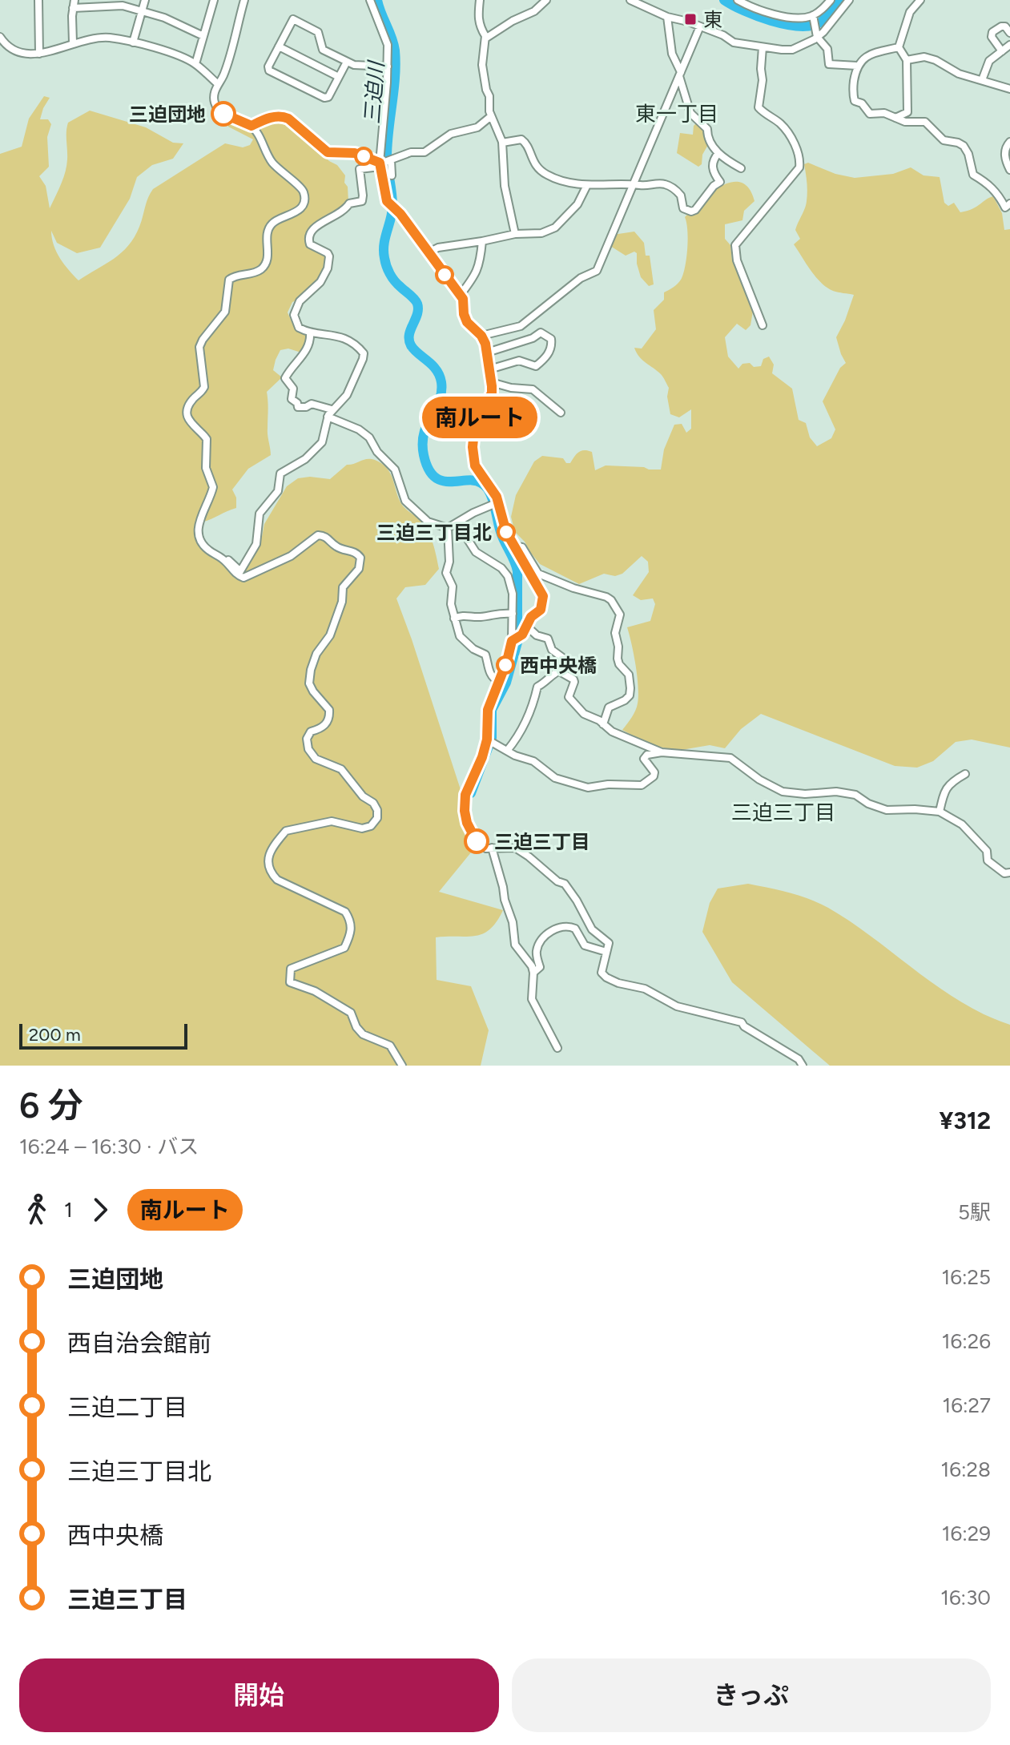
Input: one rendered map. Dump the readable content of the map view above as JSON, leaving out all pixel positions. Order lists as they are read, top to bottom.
{
  "districts": ["東一丁目", "三迫三丁目"],
  "water": ["三迫川"],
  "places": {
    "transit": ["東"],
    "other": [
      "三迫団地",
      "三迫三丁目北",
      "西中央橋",
      "三迫三丁目"
    ]
  },
  "lines": ["bus line 南ルート"],
  "scale_bar": "200 m",
  "page": {
    "on_map": "南ルート",
    "scale": "200 m",
    "heading": ["6 分", "16:24 – 16:30 · バス", "¥312"],
    "legs": ["1", "南ルート", "5駅"],
    "list": [
      {
        "name": "三迫団地",
        "value": "16:25"
      },
      {
        "name": "西自治会館前",
        "value": "16:26"
      },
      {
        "name": "三迫二丁目",
        "value": "16:27"
      },
      {
        "name": "三迫三丁目北",
        "value": "16:28"
      },
      {
        "name": "西中央橋",
        "value": "16:29"
      },
      {
        "name": "三迫三丁目",
        "value": "16:30"
      }
    ],
    "buttons": ["開始", "きっぷ"]
  }
}
